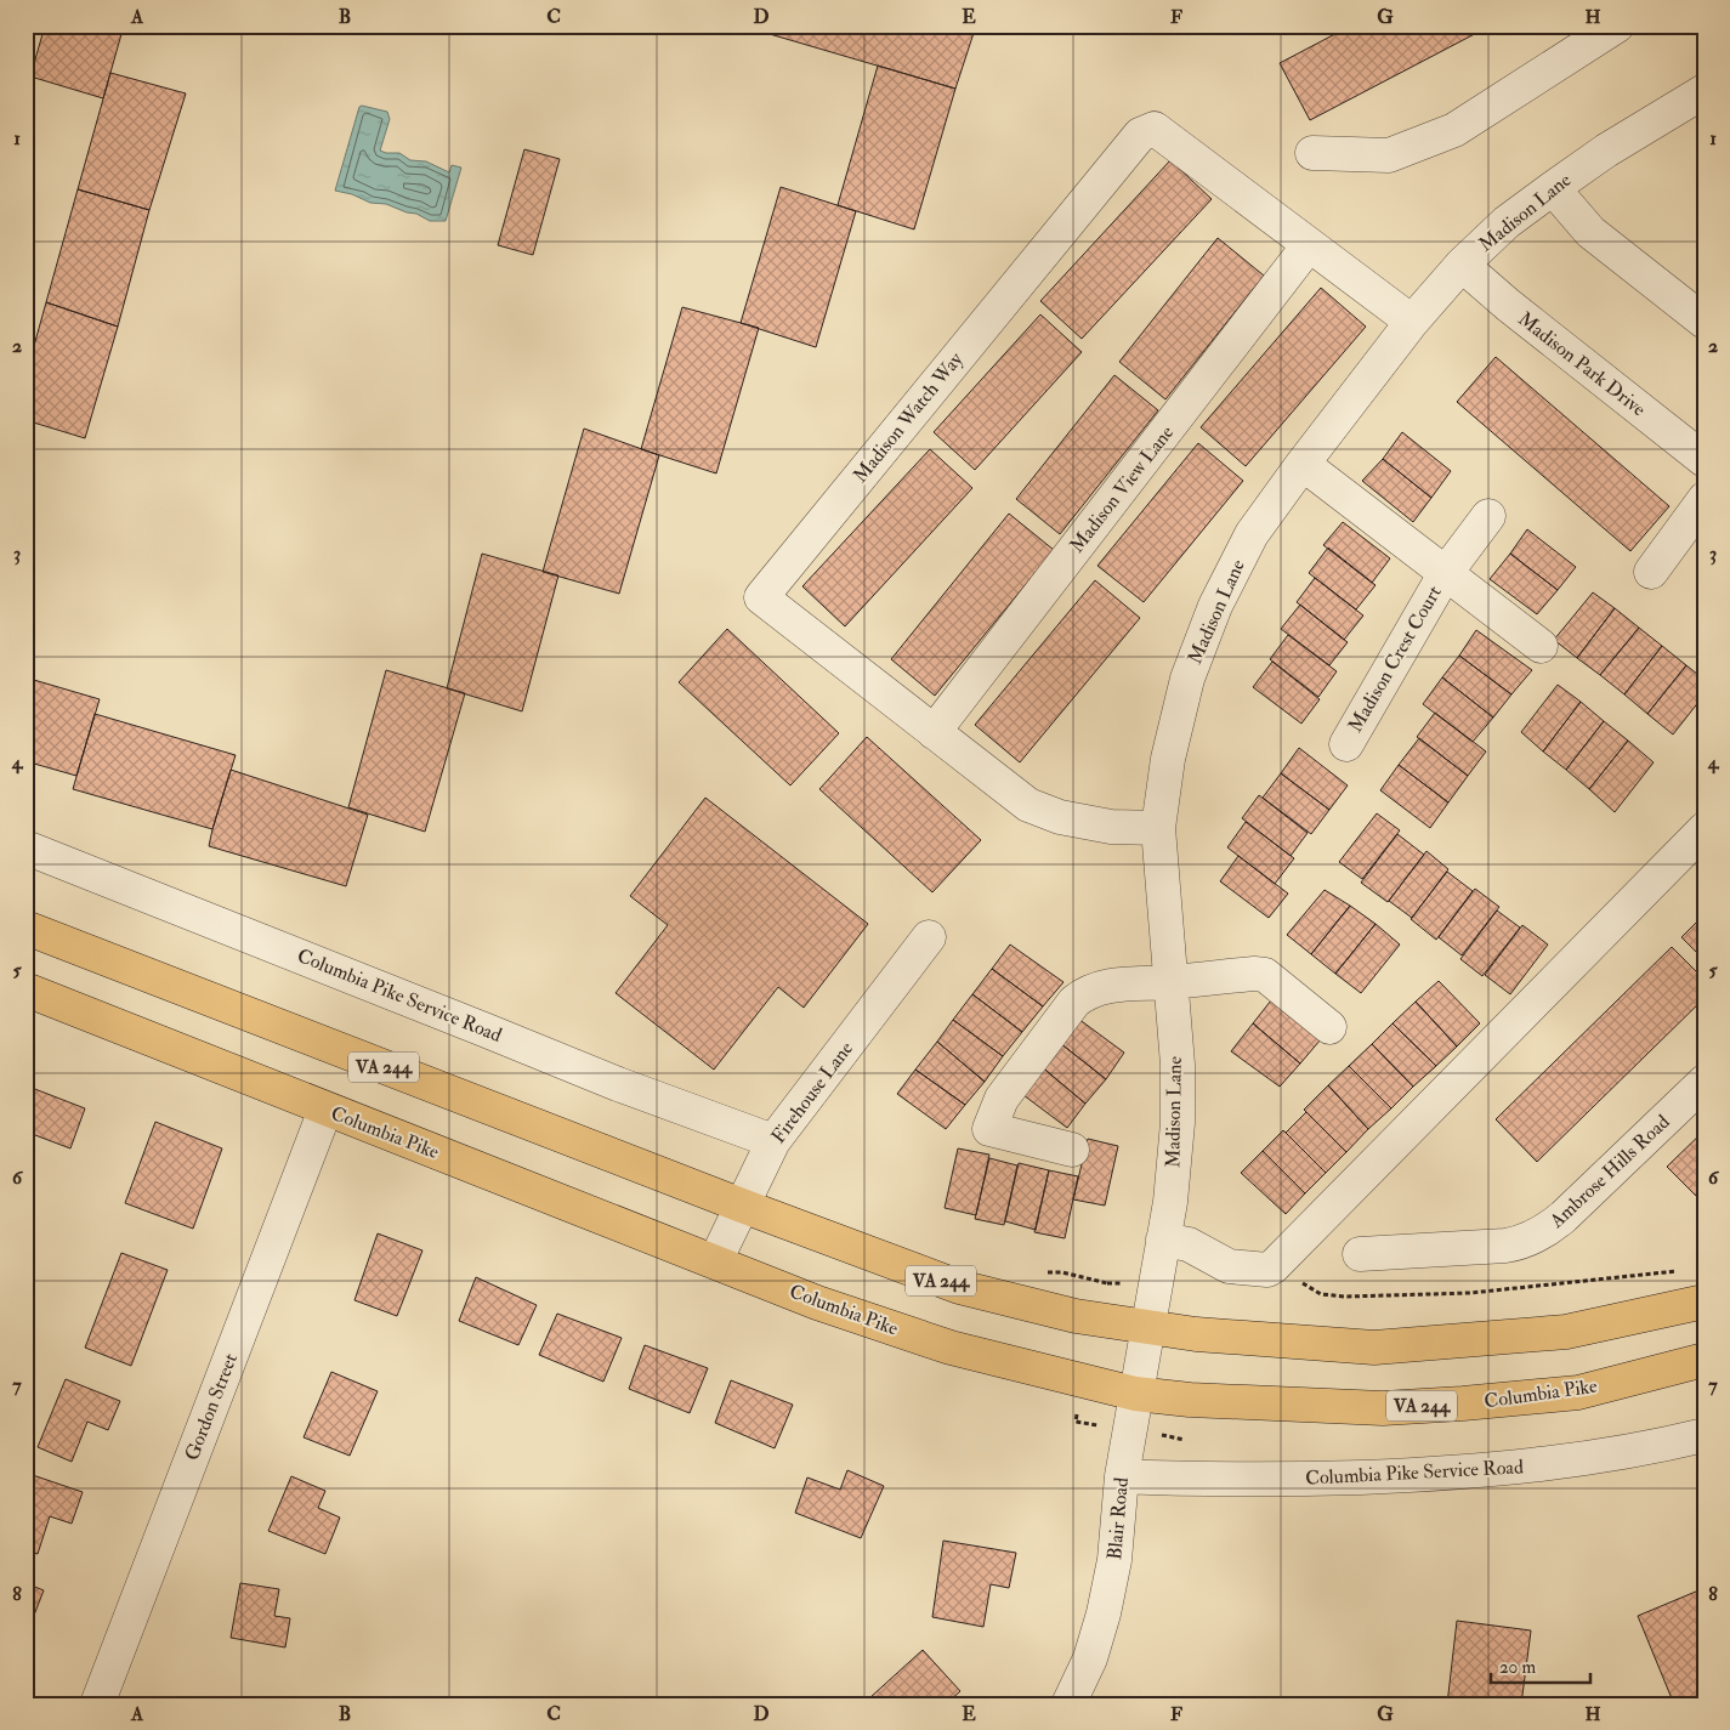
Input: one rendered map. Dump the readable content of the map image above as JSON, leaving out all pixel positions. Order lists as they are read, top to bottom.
{
  "streets": {
    "main road": ["VA 244", "Columbia Pike"],
    "street": [
      "Madison Lane",
      "Madison Park Drive",
      "Madison Watch Way",
      "Madison View Lane",
      "Madison Crest Court",
      "Columbia Pike Service Road",
      "Firehouse Lane",
      "Ambrose Hills Road",
      "Gordon Street",
      "Blair Road"
    ]
  },
  "crossings": [
    ["Madison Lane", "Madison Park Drive"],
    ["Madison Lane", "Madison Watch Way"],
    ["Madison Lane", "VA 244"],
    ["Madison Lane", "Blair Road"],
    ["Madison Watch Way", "Madison View Lane"],
    ["Columbia Pike Service Road", "Firehouse Lane"],
    ["Columbia Pike Service Road", "Blair Road"],
    ["VA 244", "Firehouse Lane"],
    ["VA 244", "Blair Road"],
    ["Firehouse Lane", "Columbia Pike"],
    ["Columbia Pike", "Gordon Street"],
    ["Columbia Pike", "Blair Road"]
  ],
  "scale_bar": "20 m",
  "grid": {
    "columns": [
      "A",
      "B",
      "C",
      "D",
      "E",
      "F",
      "G",
      "H"
    ],
    "rows": [
      "1",
      "2",
      "3",
      "4",
      "5",
      "6",
      "7",
      "8"
    ]
  }
}
